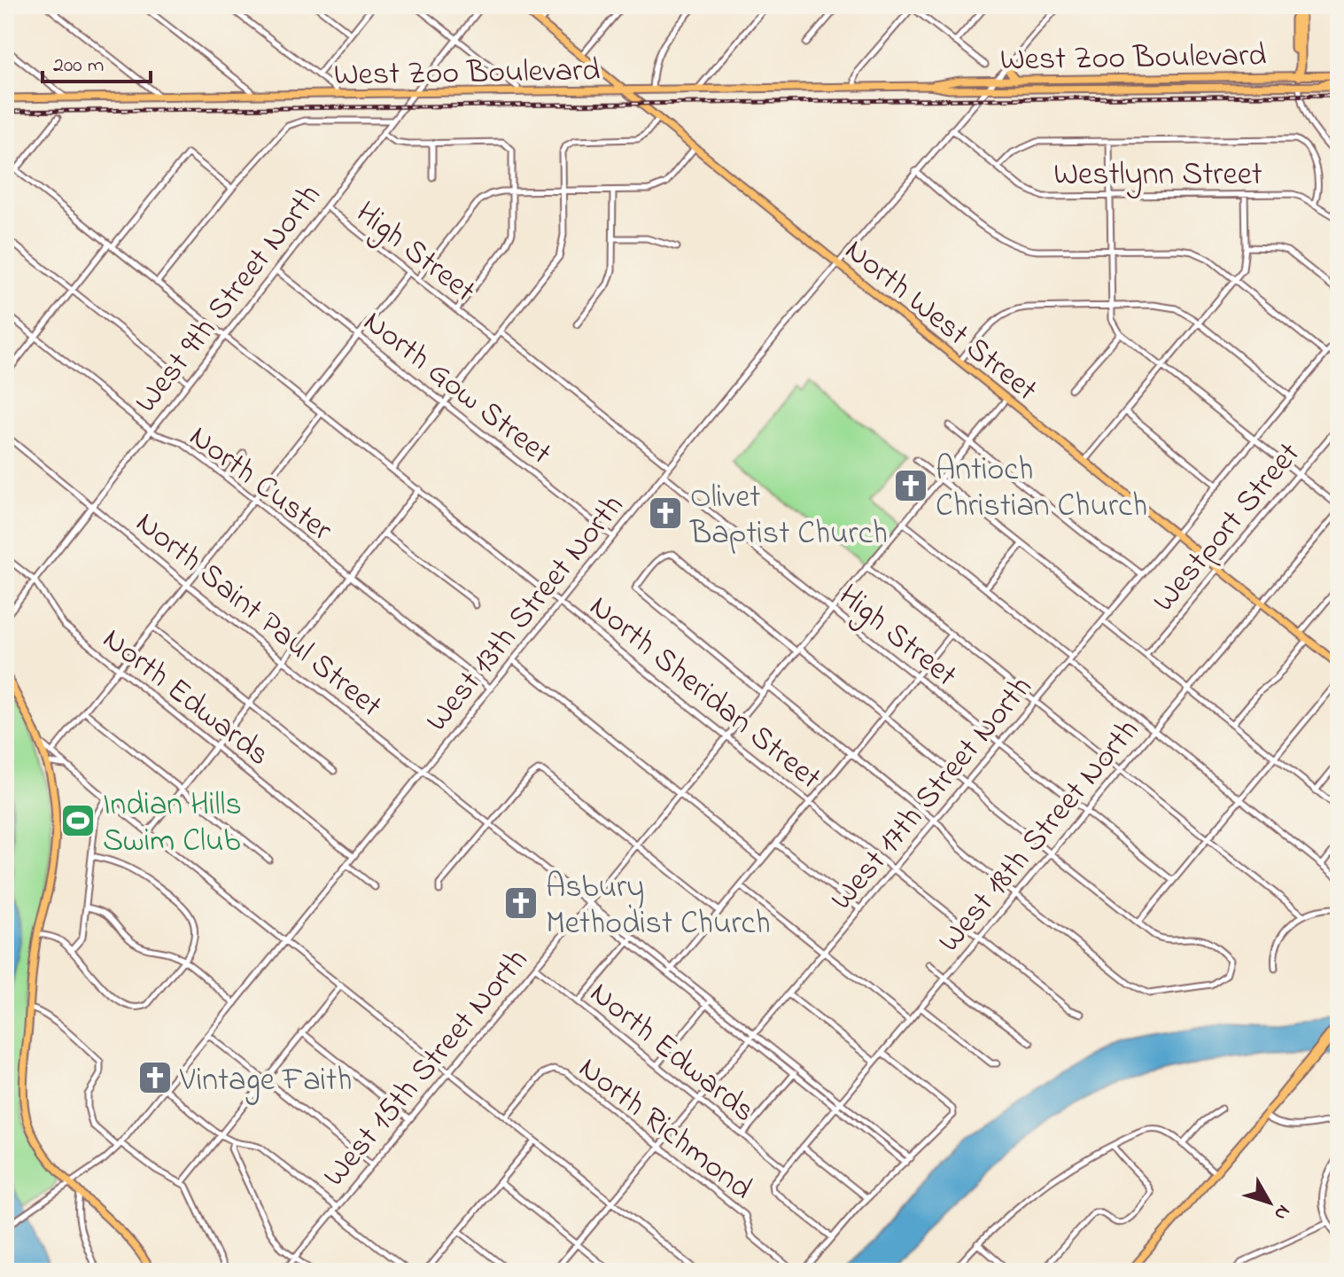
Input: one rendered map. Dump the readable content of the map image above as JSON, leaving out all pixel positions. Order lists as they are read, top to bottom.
{
  "streets": {
    "main road": ["West Zoo Boulevard", "North West Street"],
    "street": [
      "Westlynn Street",
      "High Street",
      "West 9th Street North",
      "North Gow Street",
      "North Custer",
      "Westport Street",
      "West 13th Street North",
      "North Saint Paul Street",
      "North Sheridan Street",
      "North Edwards",
      "West 17th Street North",
      "West 18th Street North",
      "West 15th Street North",
      "North Richmond"
    ]
  },
  "crossings": [
    ["West Zoo Boulevard", "West 9th Street North"],
    ["West Zoo Boulevard", "North West Street"],
    ["West Zoo Boulevard", "West 13th Street North"],
    ["Westlynn Street", "West 13th Street North"],
    ["High Street", "West 9th Street North"],
    ["High Street", "West 13th Street North"],
    ["High Street", "West 17th Street North"],
    ["High Street", "West 18th Street North"],
    ["High Street", "West 15th Street North"],
    ["West 9th Street North", "North Gow Street"],
    ["West 9th Street North", "North Custer"],
    ["West 9th Street North", "North Saint Paul Street"],
    ["West 9th Street North", "North Sheridan Street"],
    ["West 9th Street North", "North Edwards"],
    ["North West Street", "Westport Street"],
    ["North West Street", "West 13th Street North"],
    ["North West Street", "West 17th Street North"],
    ["North West Street", "West 18th Street North"],
    ["North West Street", "West 15th Street North"],
    ["North Gow Street", "West 13th Street North"],
    ["North Custer", "West 13th Street North"],
    ["West 13th Street North", "North Saint Paul Street"],
    ["West 13th Street North", "North Sheridan Street"],
    ["West 13th Street North", "North Edwards"],
    ["North Saint Paul Street", "West 17th Street North"],
    ["North Saint Paul Street", "West 18th Street North"],
    ["North Saint Paul Street", "West 15th Street North"],
    ["North Sheridan Street", "West 17th Street North"],
    ["North Sheridan Street", "West 18th Street North"],
    ["North Sheridan Street", "West 15th Street North"],
    ["North Edwards", "West 17th Street North"],
    ["North Edwards", "West 18th Street North"],
    ["North Edwards", "West 15th Street North"],
    ["West 17th Street North", "North Richmond"]
  ],
  "places": {
    "church": [
      "Antioch Christian Church",
      "Olivet Baptist Church",
      "Asbury Methodist Church",
      "Vintage Faith"
    ],
    "sports": ["Indian Hills Swim Club"]
  },
  "scale_bar": "200 m",
  "north": "bottom right"
}
